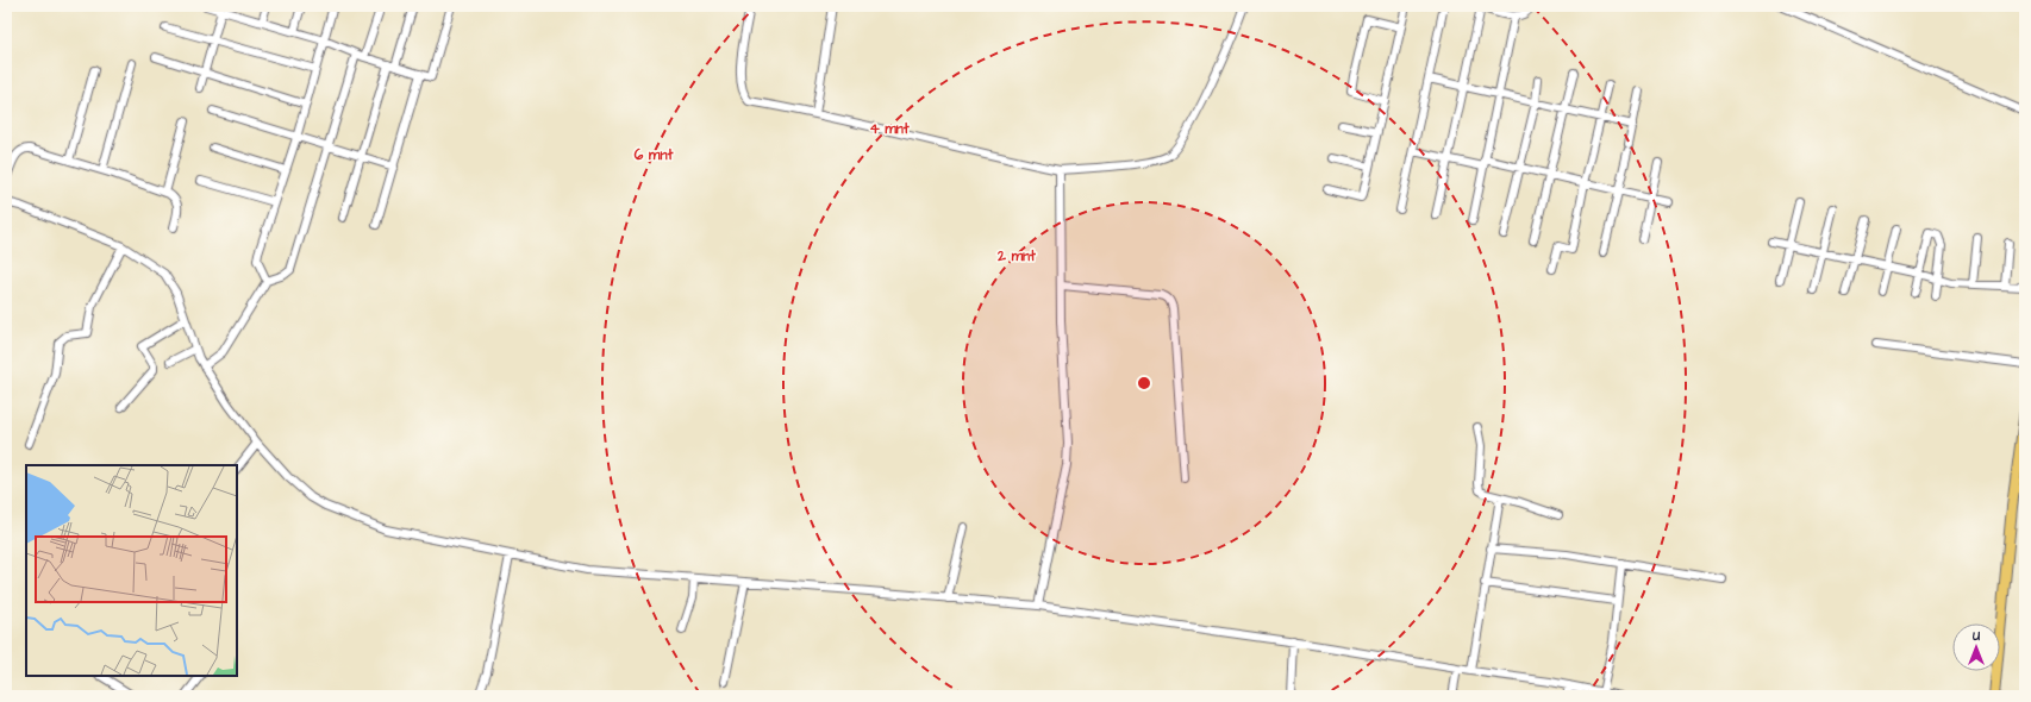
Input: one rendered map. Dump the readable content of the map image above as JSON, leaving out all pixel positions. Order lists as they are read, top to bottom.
{
  "north": "top",
  "rings": ["4 mnt", "6 mnt", "2 mnt"]
}
